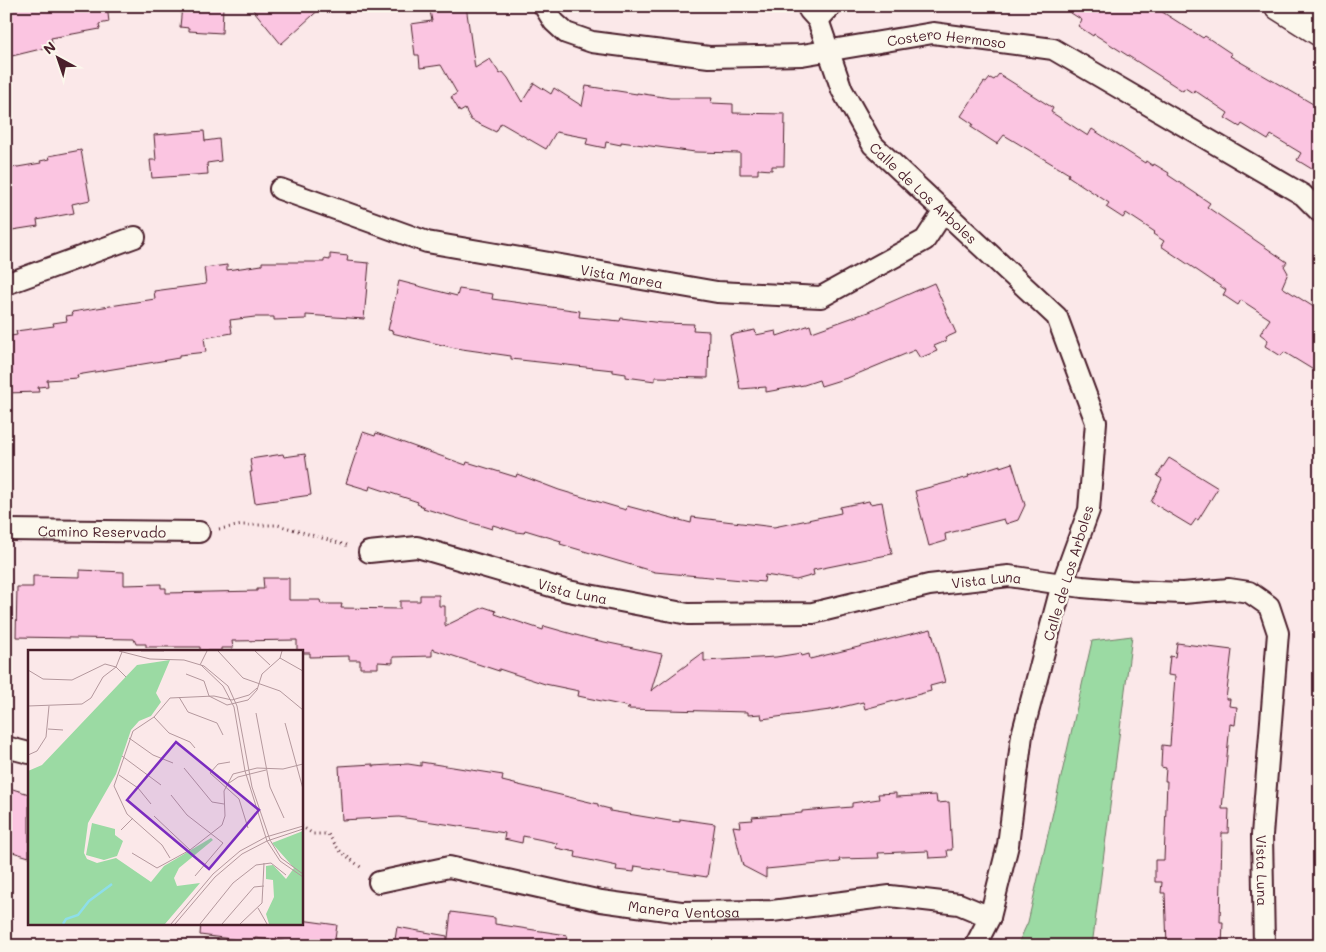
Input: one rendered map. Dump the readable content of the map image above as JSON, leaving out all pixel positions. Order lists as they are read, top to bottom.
{
  "streets": {
    "street": [
      "Costero Hermoso",
      "Calle de Los Arboles",
      "Vista Marea",
      "Camino Reservado",
      "Vista Luna",
      "Manera Ventosa"
    ]
  },
  "crossings": [
    ["Costero Hermoso", "Calle de Los Arboles"],
    ["Calle de Los Arboles", "Vista Marea"],
    ["Calle de Los Arboles", "Vista Luna"],
    ["Calle de Los Arboles", "Manera Ventosa"]
  ],
  "north": "top left"
}
